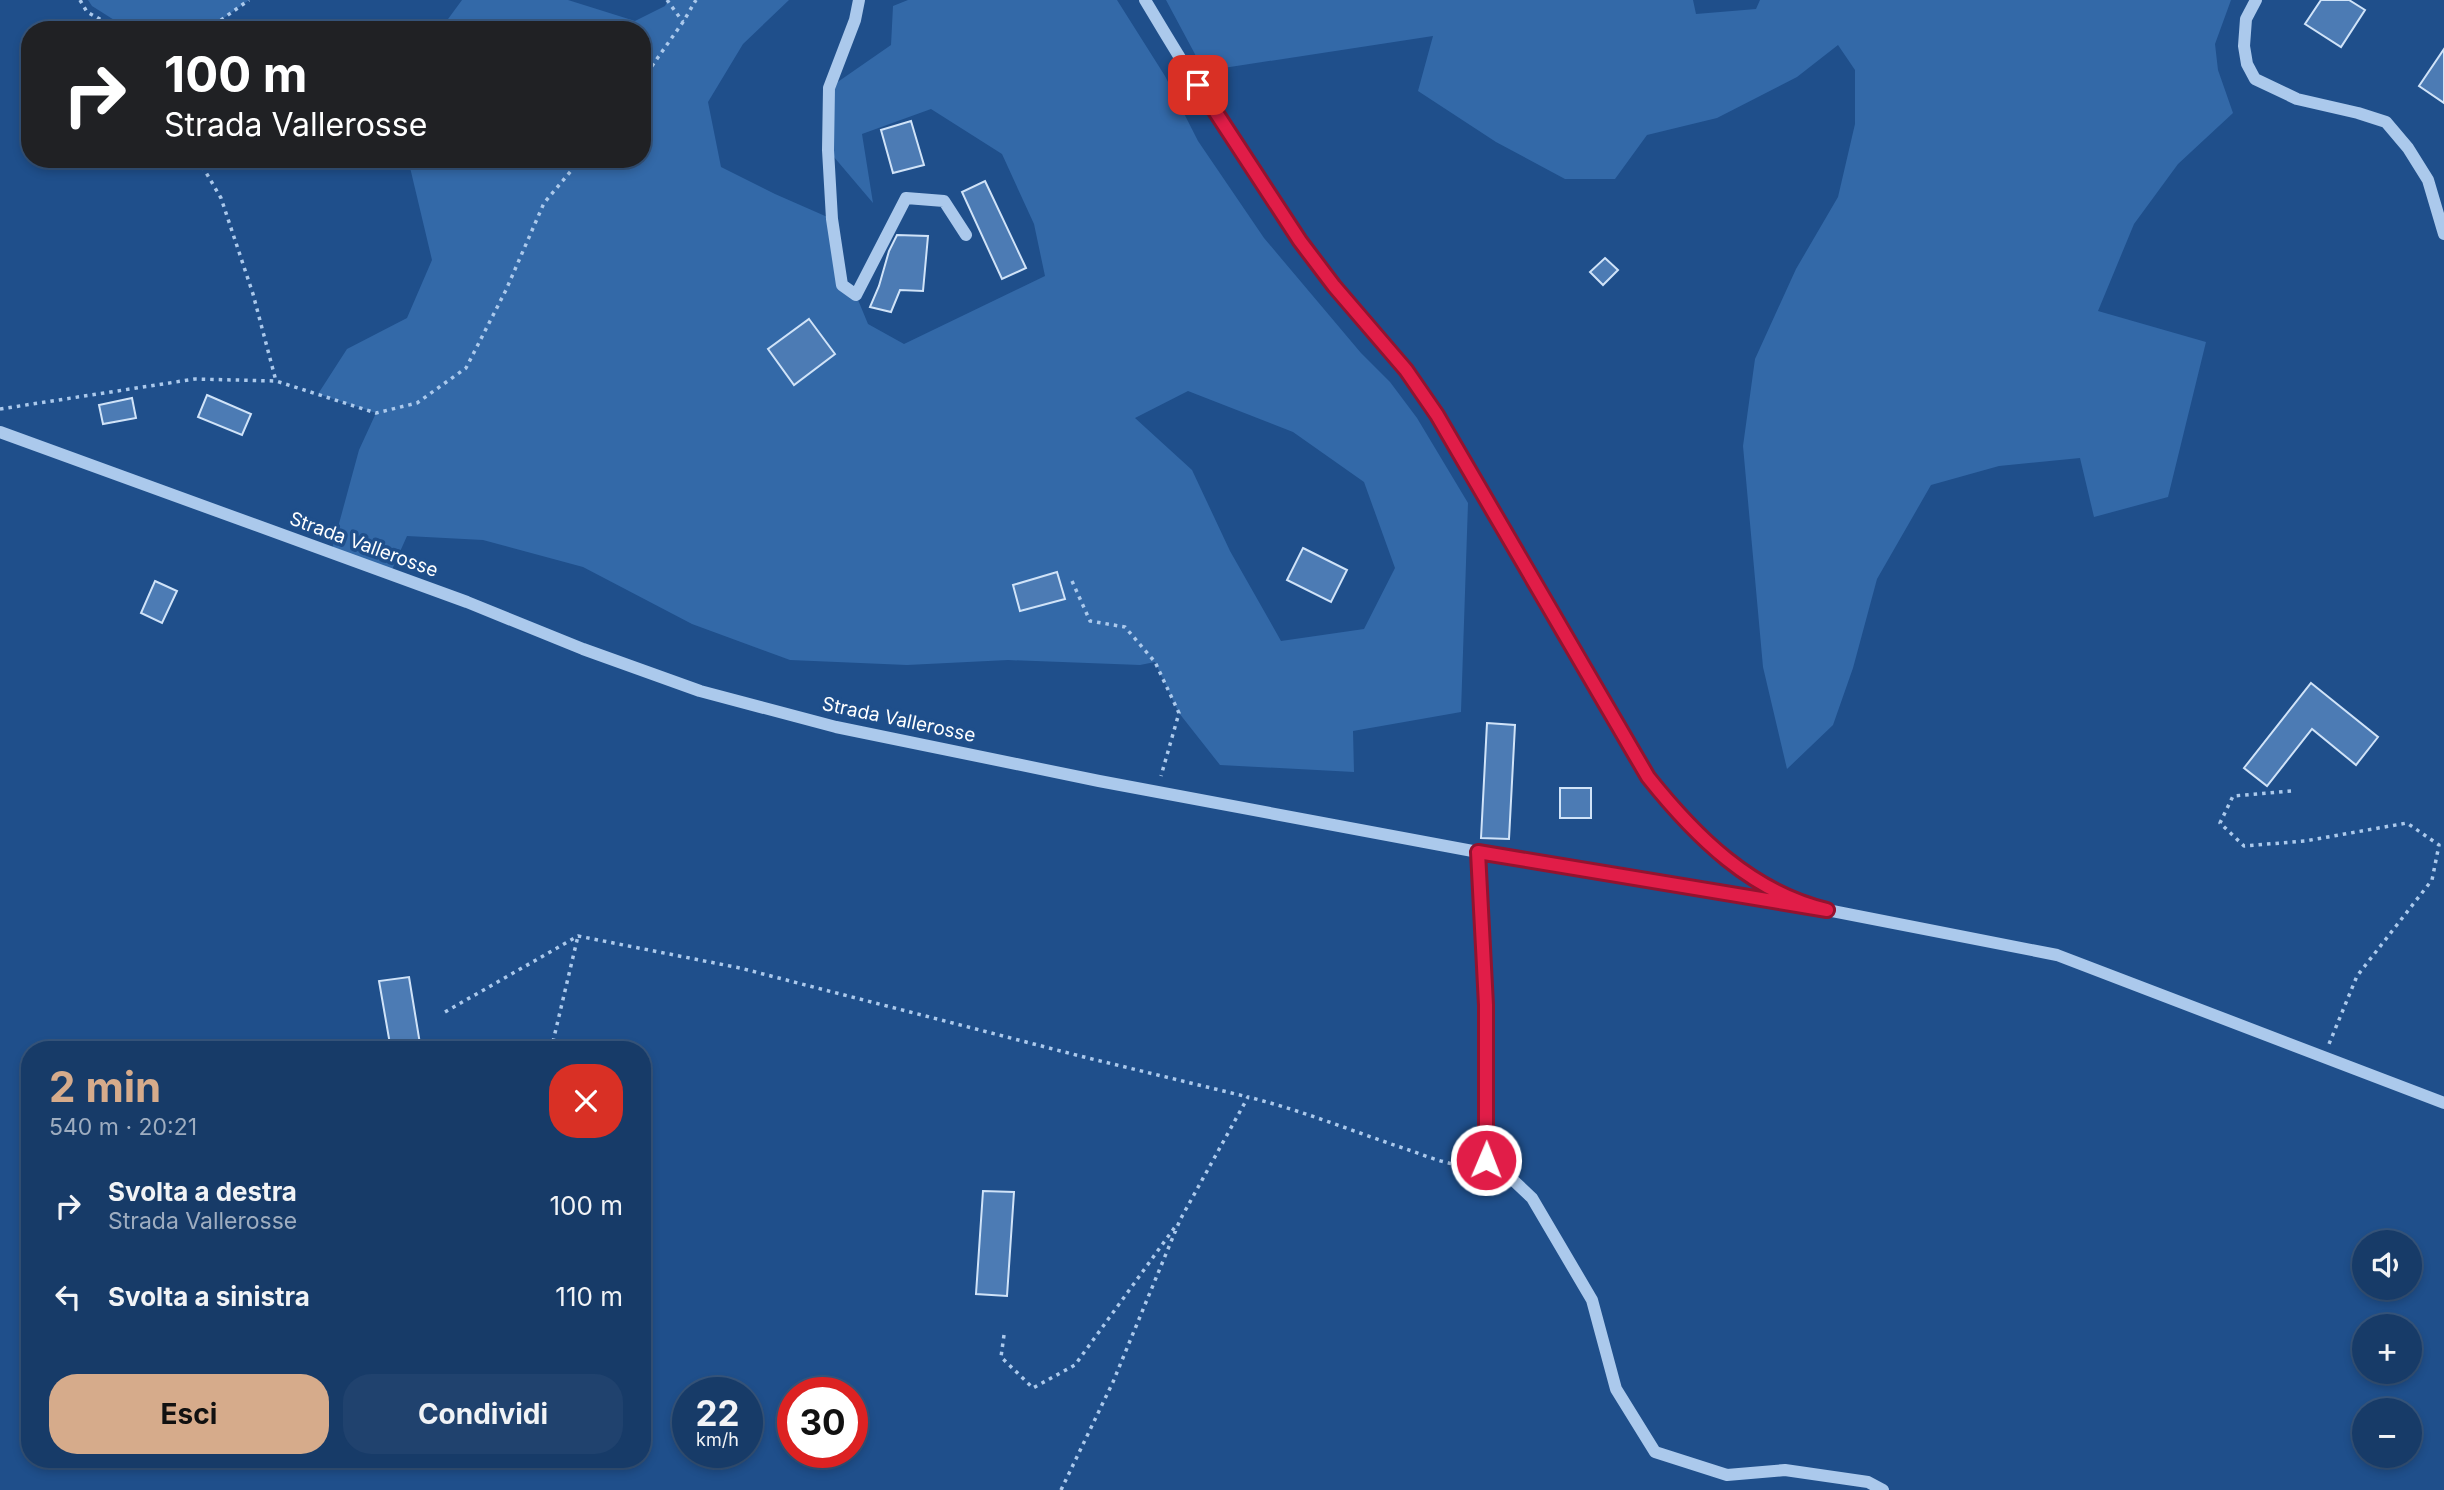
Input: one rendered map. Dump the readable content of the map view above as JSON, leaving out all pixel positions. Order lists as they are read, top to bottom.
{
  "streets": {
    "street": ["Strada Vallerosse"]
  },
  "page": {
    "turn": ["100 m", "Strada Vallerosse"],
    "heading": ["2 min", "540 m · 20:21"],
    "list": [
      {
        "name": "Svolta a destra",
        "note": "Strada Vallerosse",
        "value": "100 m"
      },
      {
        "name": "Svolta a sinistra",
        "value": "110 m"
      }
    ],
    "map_buttons": ["+", "−"],
    "buttons": ["Esci", "Condividi"],
    "speed": "22 km/h",
    "limit": "30"
  }
}
